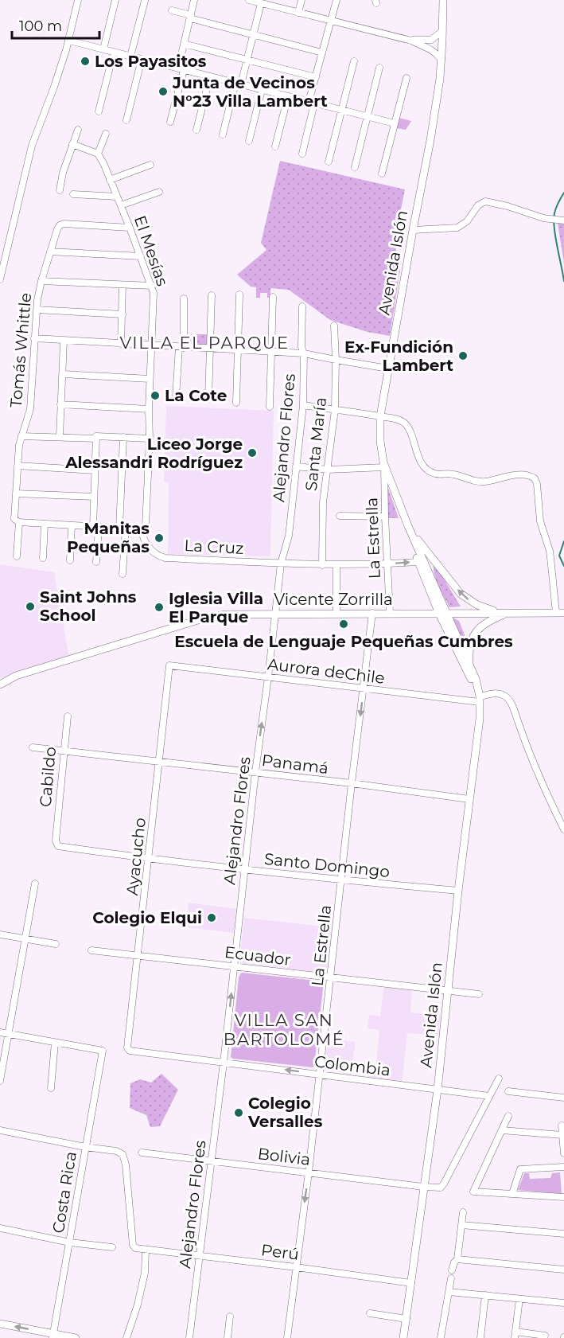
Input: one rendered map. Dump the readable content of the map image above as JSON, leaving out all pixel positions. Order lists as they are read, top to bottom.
{
  "streets": {
    "main road": ["Avenida Islón", "Vicente Zorrilla"],
    "street": [
      "El Mesías",
      "Tomás Whittle",
      "Alejandro Flores",
      "Santa María",
      "La Estrella",
      "La Cruz",
      "Aurora deChile",
      "Panamá",
      "Cabildo",
      "Ayacucho",
      "Santo Domingo",
      "Ecuador",
      "Colombia",
      "Bolivia",
      "Costa Rica",
      "Perú"
    ]
  },
  "crossings": [
    ["El Mesías", "Tomás Whittle"],
    ["El Mesías", "La Cruz"],
    ["Avenida Islón", "La Estrella"],
    ["Avenida Islón", "La Cruz"],
    ["Avenida Islón", "Vicente Zorrilla"],
    ["Avenida Islón", "Aurora deChile"],
    ["Avenida Islón", "Panamá"],
    ["Avenida Islón", "Santo Domingo"],
    ["Avenida Islón", "Ecuador"],
    ["Avenida Islón", "Colombia"],
    ["Avenida Islón", "Bolivia"],
    ["Avenida Islón", "Perú"],
    ["Alejandro Flores", "La Cruz"],
    ["Alejandro Flores", "Vicente Zorrilla"],
    ["Alejandro Flores", "Aurora deChile"],
    ["Alejandro Flores", "Panamá"],
    ["Alejandro Flores", "Santo Domingo"],
    ["Alejandro Flores", "Ecuador"],
    ["Alejandro Flores", "Colombia"],
    ["Alejandro Flores", "Bolivia"],
    ["Alejandro Flores", "Perú"],
    ["Santa María", "La Cruz"],
    ["La Estrella", "La Cruz"],
    ["La Estrella", "Vicente Zorrilla"],
    ["La Estrella", "Aurora deChile"],
    ["La Estrella", "Panamá"],
    ["La Estrella", "Santo Domingo"],
    ["La Estrella", "Ecuador"],
    ["La Estrella", "Colombia"],
    ["La Estrella", "Bolivia"],
    ["La Estrella", "Perú"],
    ["Aurora deChile", "Ayacucho"],
    ["Panamá", "Cabildo"],
    ["Panamá", "Ayacucho"],
    ["Cabildo", "Santo Domingo"],
    ["Ayacucho", "Santo Domingo"],
    ["Ayacucho", "Ecuador"],
    ["Ayacucho", "Colombia"],
    ["Colombia", "Bolivia"]
  ],
  "districts": ["VILLA EL PARQUE", "VILLA SAN BARTOLOMÉ"],
  "places": [
    "Los Payasitos",
    "Junta de Vecinos N°23 Villa Lambert",
    "Ex-Fundición Lambert",
    "La Cote",
    "Liceo Jorge Alessandri Rodríguez",
    "Manitas Pequeñas",
    "Saint Johns School",
    "Iglesia Villa El Parque",
    "Escuela de Lenguaje Pequeñas Cumbres",
    "Colegio Elqui",
    "Colegio Versalles"
  ],
  "scale_bar": "100 m"
}
